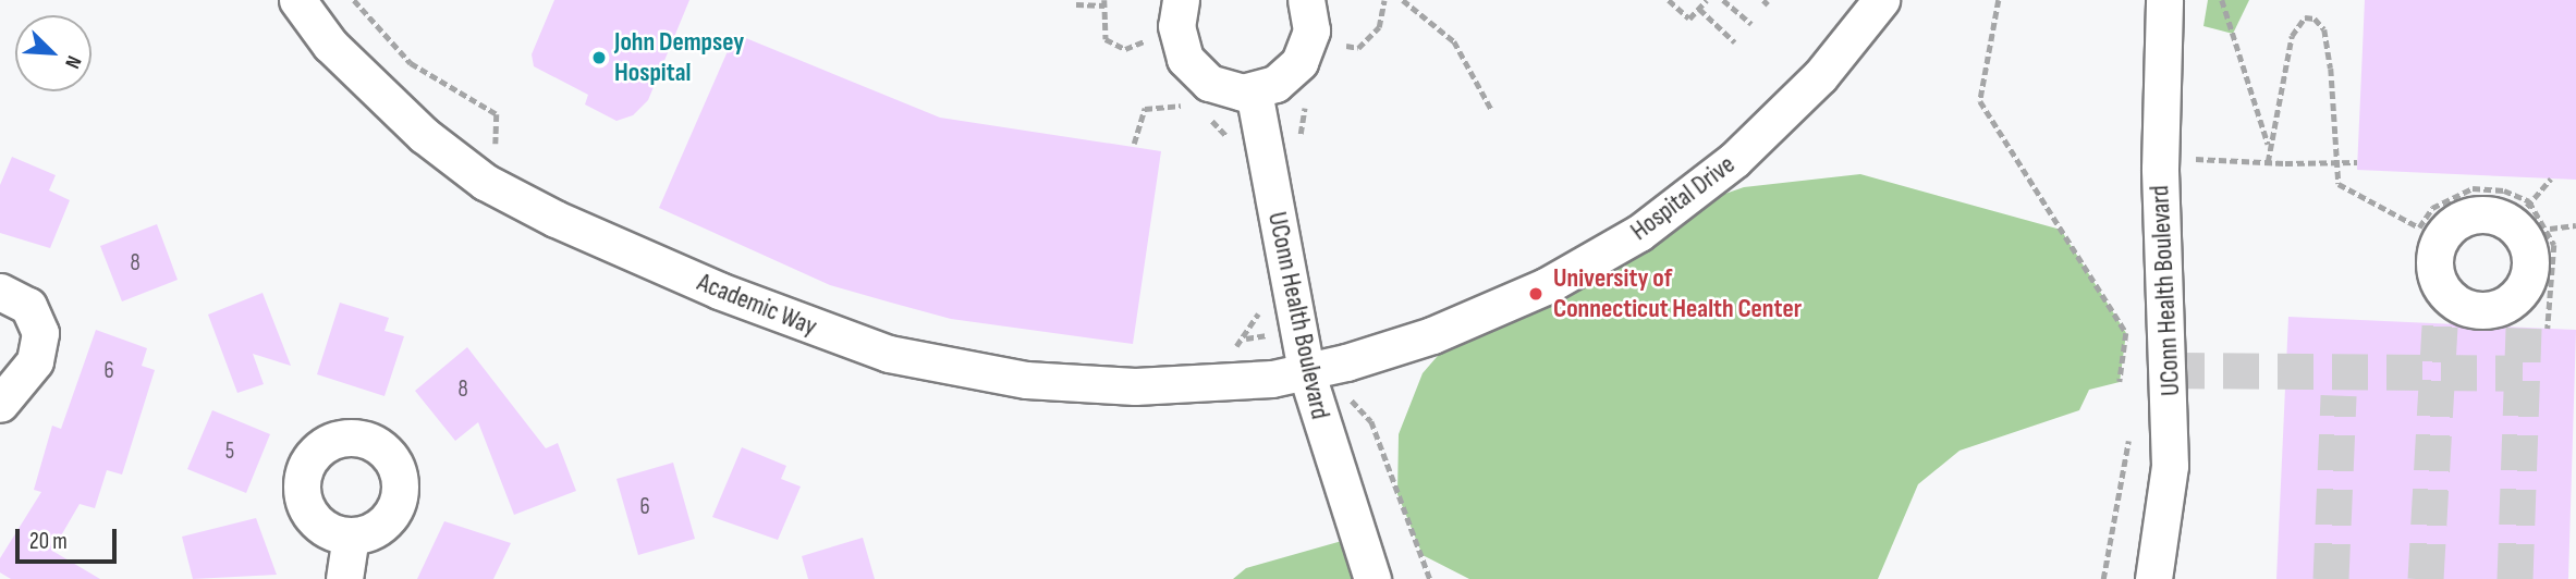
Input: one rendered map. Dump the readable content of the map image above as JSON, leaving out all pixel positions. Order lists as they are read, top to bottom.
{
  "streets": {
    "street": ["Hospital Drive", "UConn Health Boulevard", "Academic Way"]
  },
  "crossings": [
    ["Hospital Drive", "UConn Health Boulevard"],
    ["Hospital Drive", "Academic Way"],
    ["UConn Health Boulevard", "Academic Way"]
  ],
  "places": ["John Dempsey Hospital", "University of Connecticut Health Center"],
  "house_numbers": [
    "8",
    "6",
    "8",
    "5",
    "6"
  ],
  "scale_bar": "20 m",
  "north": "bottom right"
}
